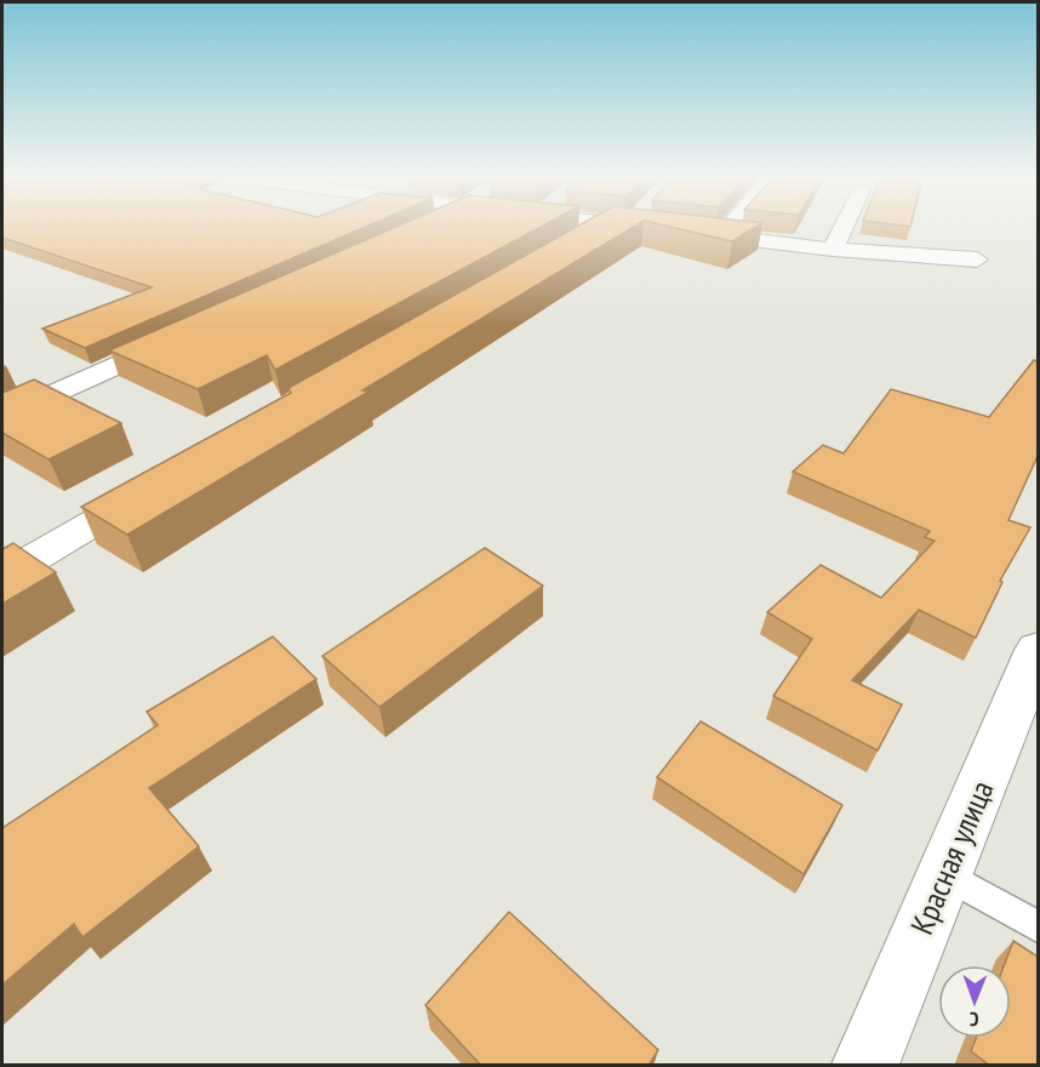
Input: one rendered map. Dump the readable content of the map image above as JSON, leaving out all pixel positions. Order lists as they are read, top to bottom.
{
  "streets": {
    "street": ["Красная улица"]
  },
  "north": "bottom"
}
